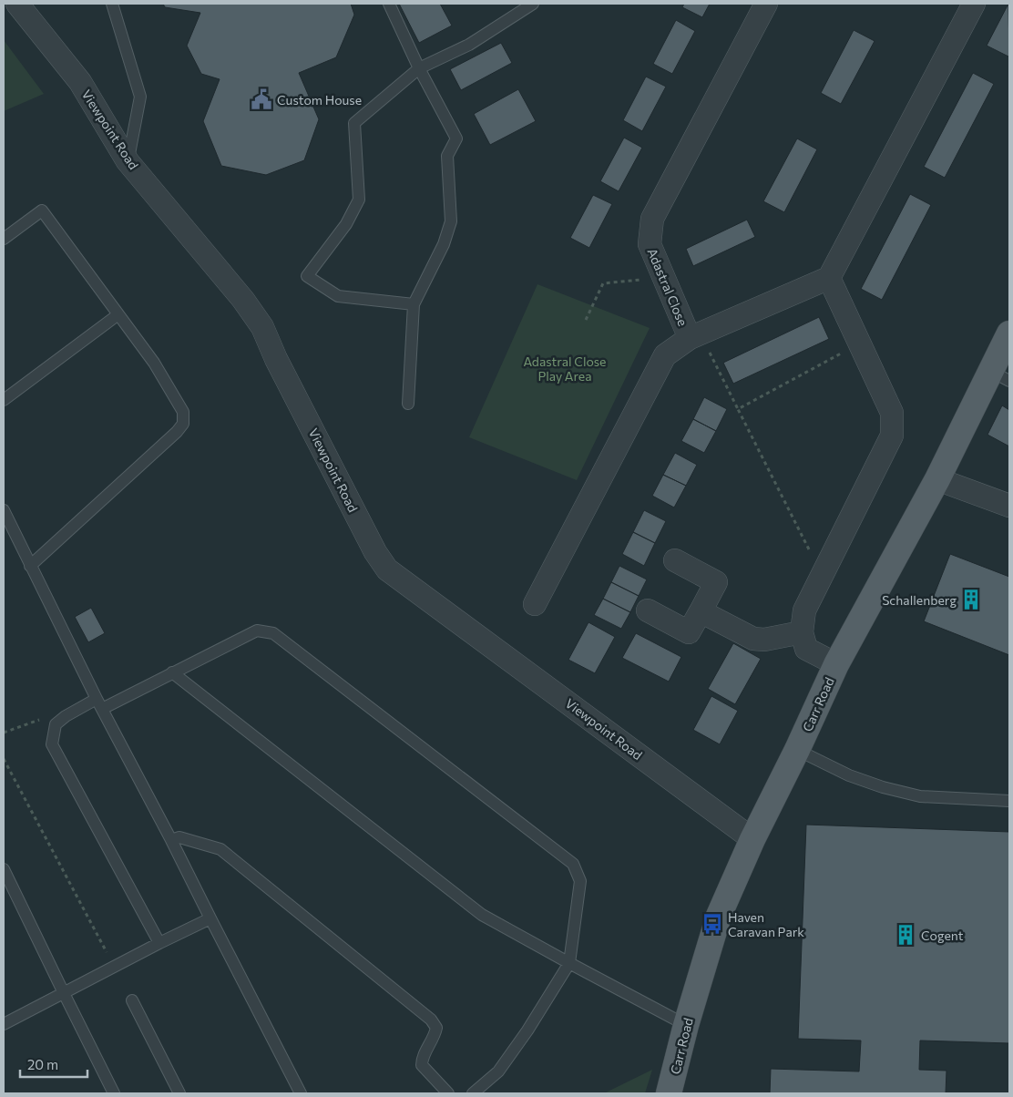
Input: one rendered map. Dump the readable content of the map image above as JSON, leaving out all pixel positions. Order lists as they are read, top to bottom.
{
  "streets": {
    "main road": ["Carr Road"],
    "street": ["Viewpoint Road", "Adastral Close"]
  },
  "crossings": [
    ["Viewpoint Road", "Carr Road"]
  ],
  "parks": ["Adastral Close Play Area"],
  "places": {
    "public building": ["Custom House"],
    "building": ["Schallenberg", "Cogent"],
    "bus stop": ["Haven Caravan Park"]
  },
  "scale_bar": "20 m"
}
